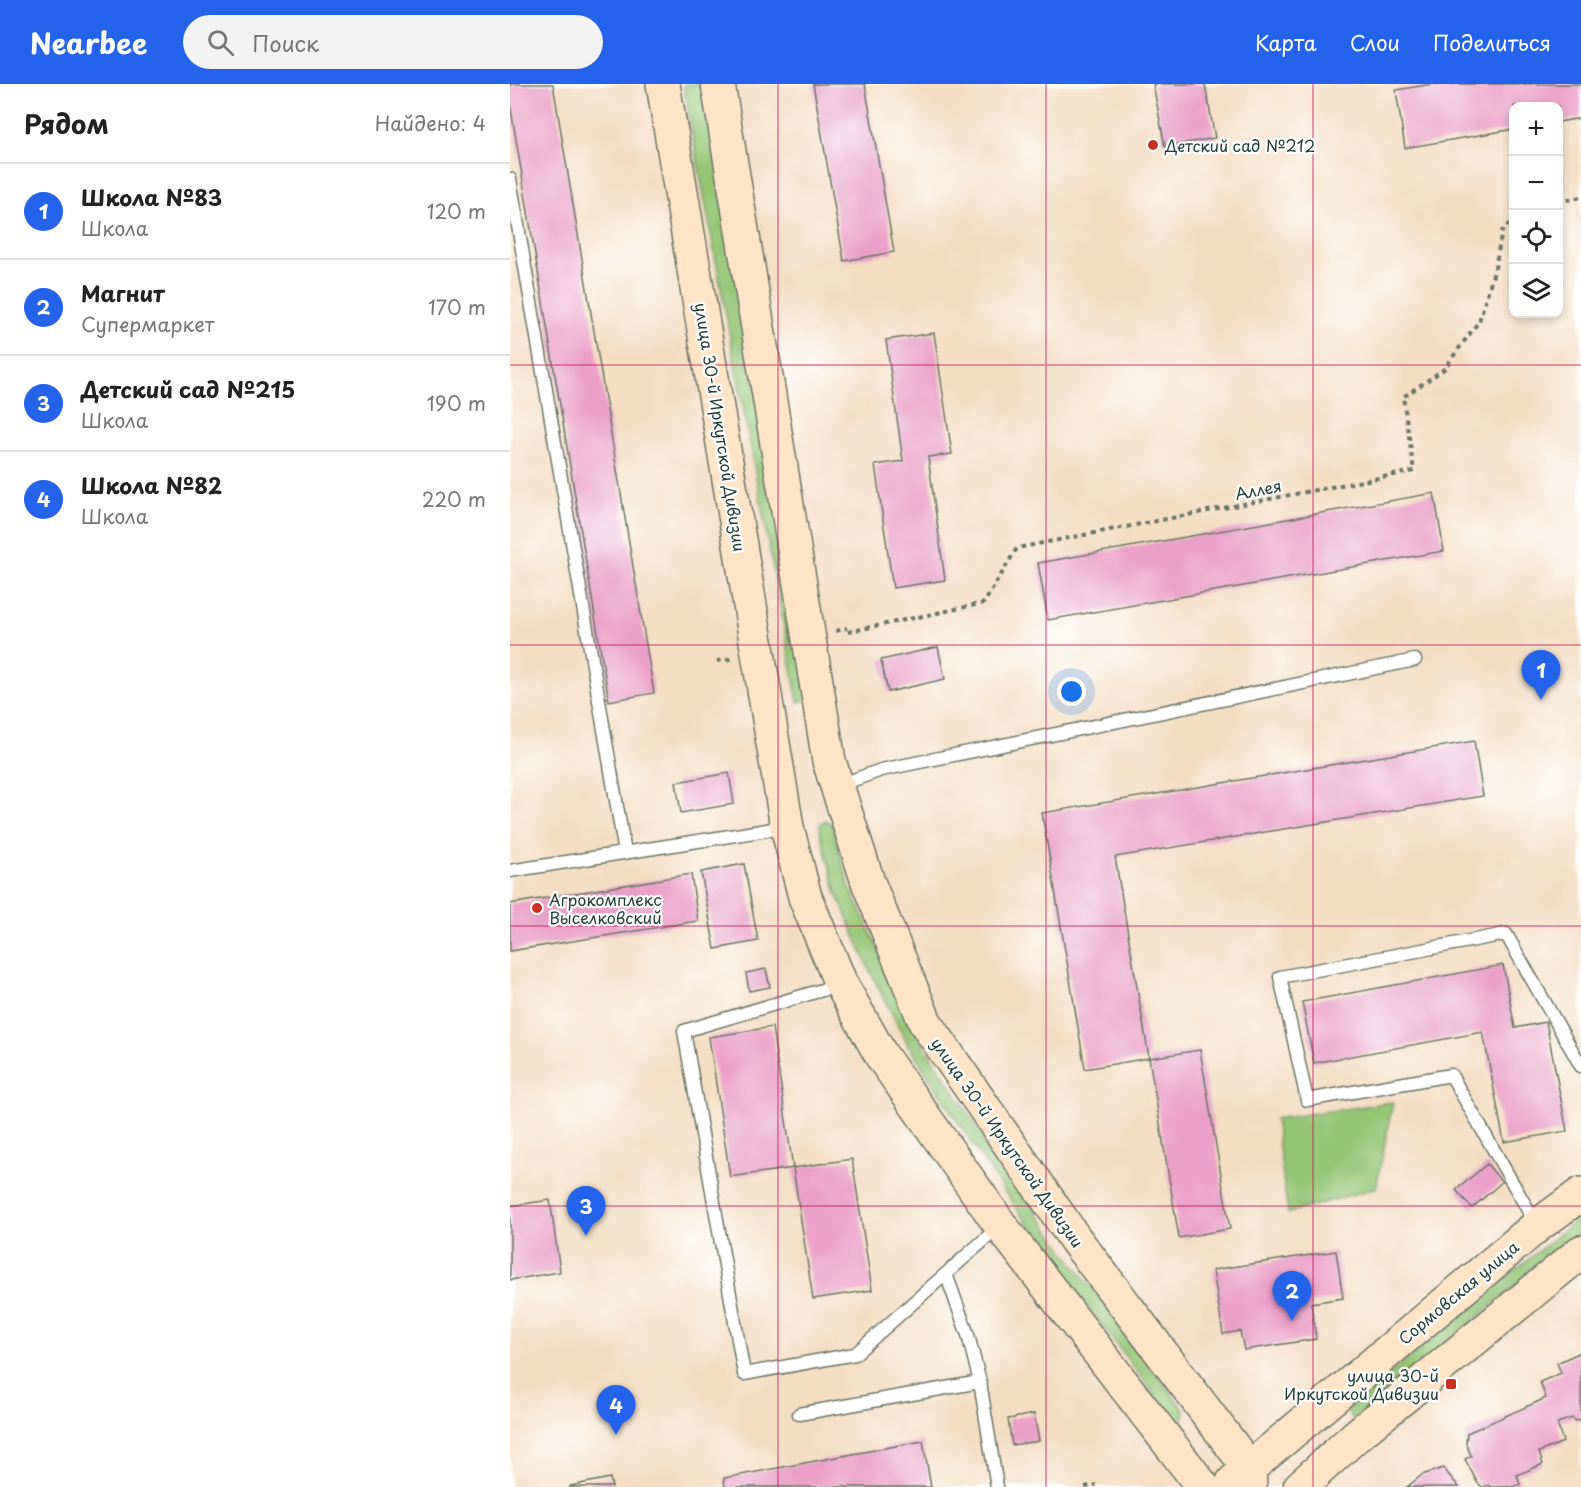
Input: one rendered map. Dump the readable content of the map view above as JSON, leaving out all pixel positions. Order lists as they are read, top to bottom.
{
  "streets": {
    "street": ["улица 30-й Иркутской Дивизии", "Сормовская улица"],
    "path": ["Аллея"]
  },
  "crossings": [
    ["улица 30-й Иркутской Дивизии", "Сормовская улица"]
  ],
  "places": {
    "other": ["Детский сад №212", "Агрокомплекс Выселковский"],
    "transit": ["улица 30-й Иркутской Дивизии"]
  },
  "page": {
    "header": "Nearbee",
    "search": "Поиск",
    "nav": ["Карта", "Слои", "Поделиться"],
    "heading": ["Рядом", "Найдено: 4"],
    "map_buttons": ["+", "−"],
    "list": [
      {
        "mark": "1",
        "name": "Школа №83",
        "note": "Школа",
        "value": "120 m"
      },
      {
        "mark": "2",
        "name": "Магнит",
        "note": "Супермаркет",
        "value": "170 m"
      },
      {
        "mark": "3",
        "name": "Детский сад №215",
        "note": "Школа",
        "value": "190 m"
      },
      {
        "mark": "4",
        "name": "Школа №82",
        "note": "Школа",
        "value": "220 m"
      }
    ],
    "pins": [
      "1",
      "3",
      "2",
      "4"
    ]
  }
}
